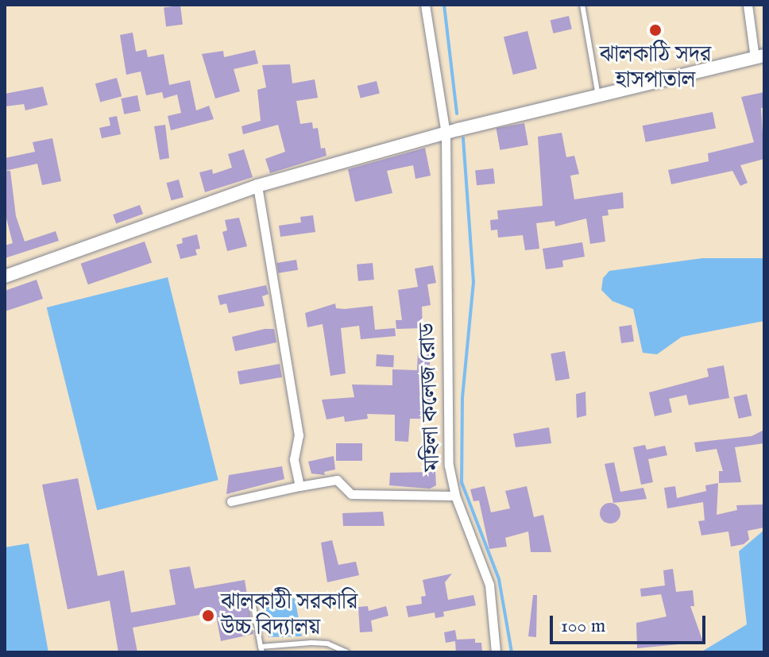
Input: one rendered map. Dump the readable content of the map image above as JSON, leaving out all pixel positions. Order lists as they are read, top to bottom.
{
  "streets": {
    "street": ["মহিলা কলেজ রোড"]
  },
  "places": ["ঝালকাঠি সদর হাসপাতাল", "ঝালকাঠী সরকারি উচ্চ বিদ্যালয়"],
  "scale_bar": "100 m"
}
